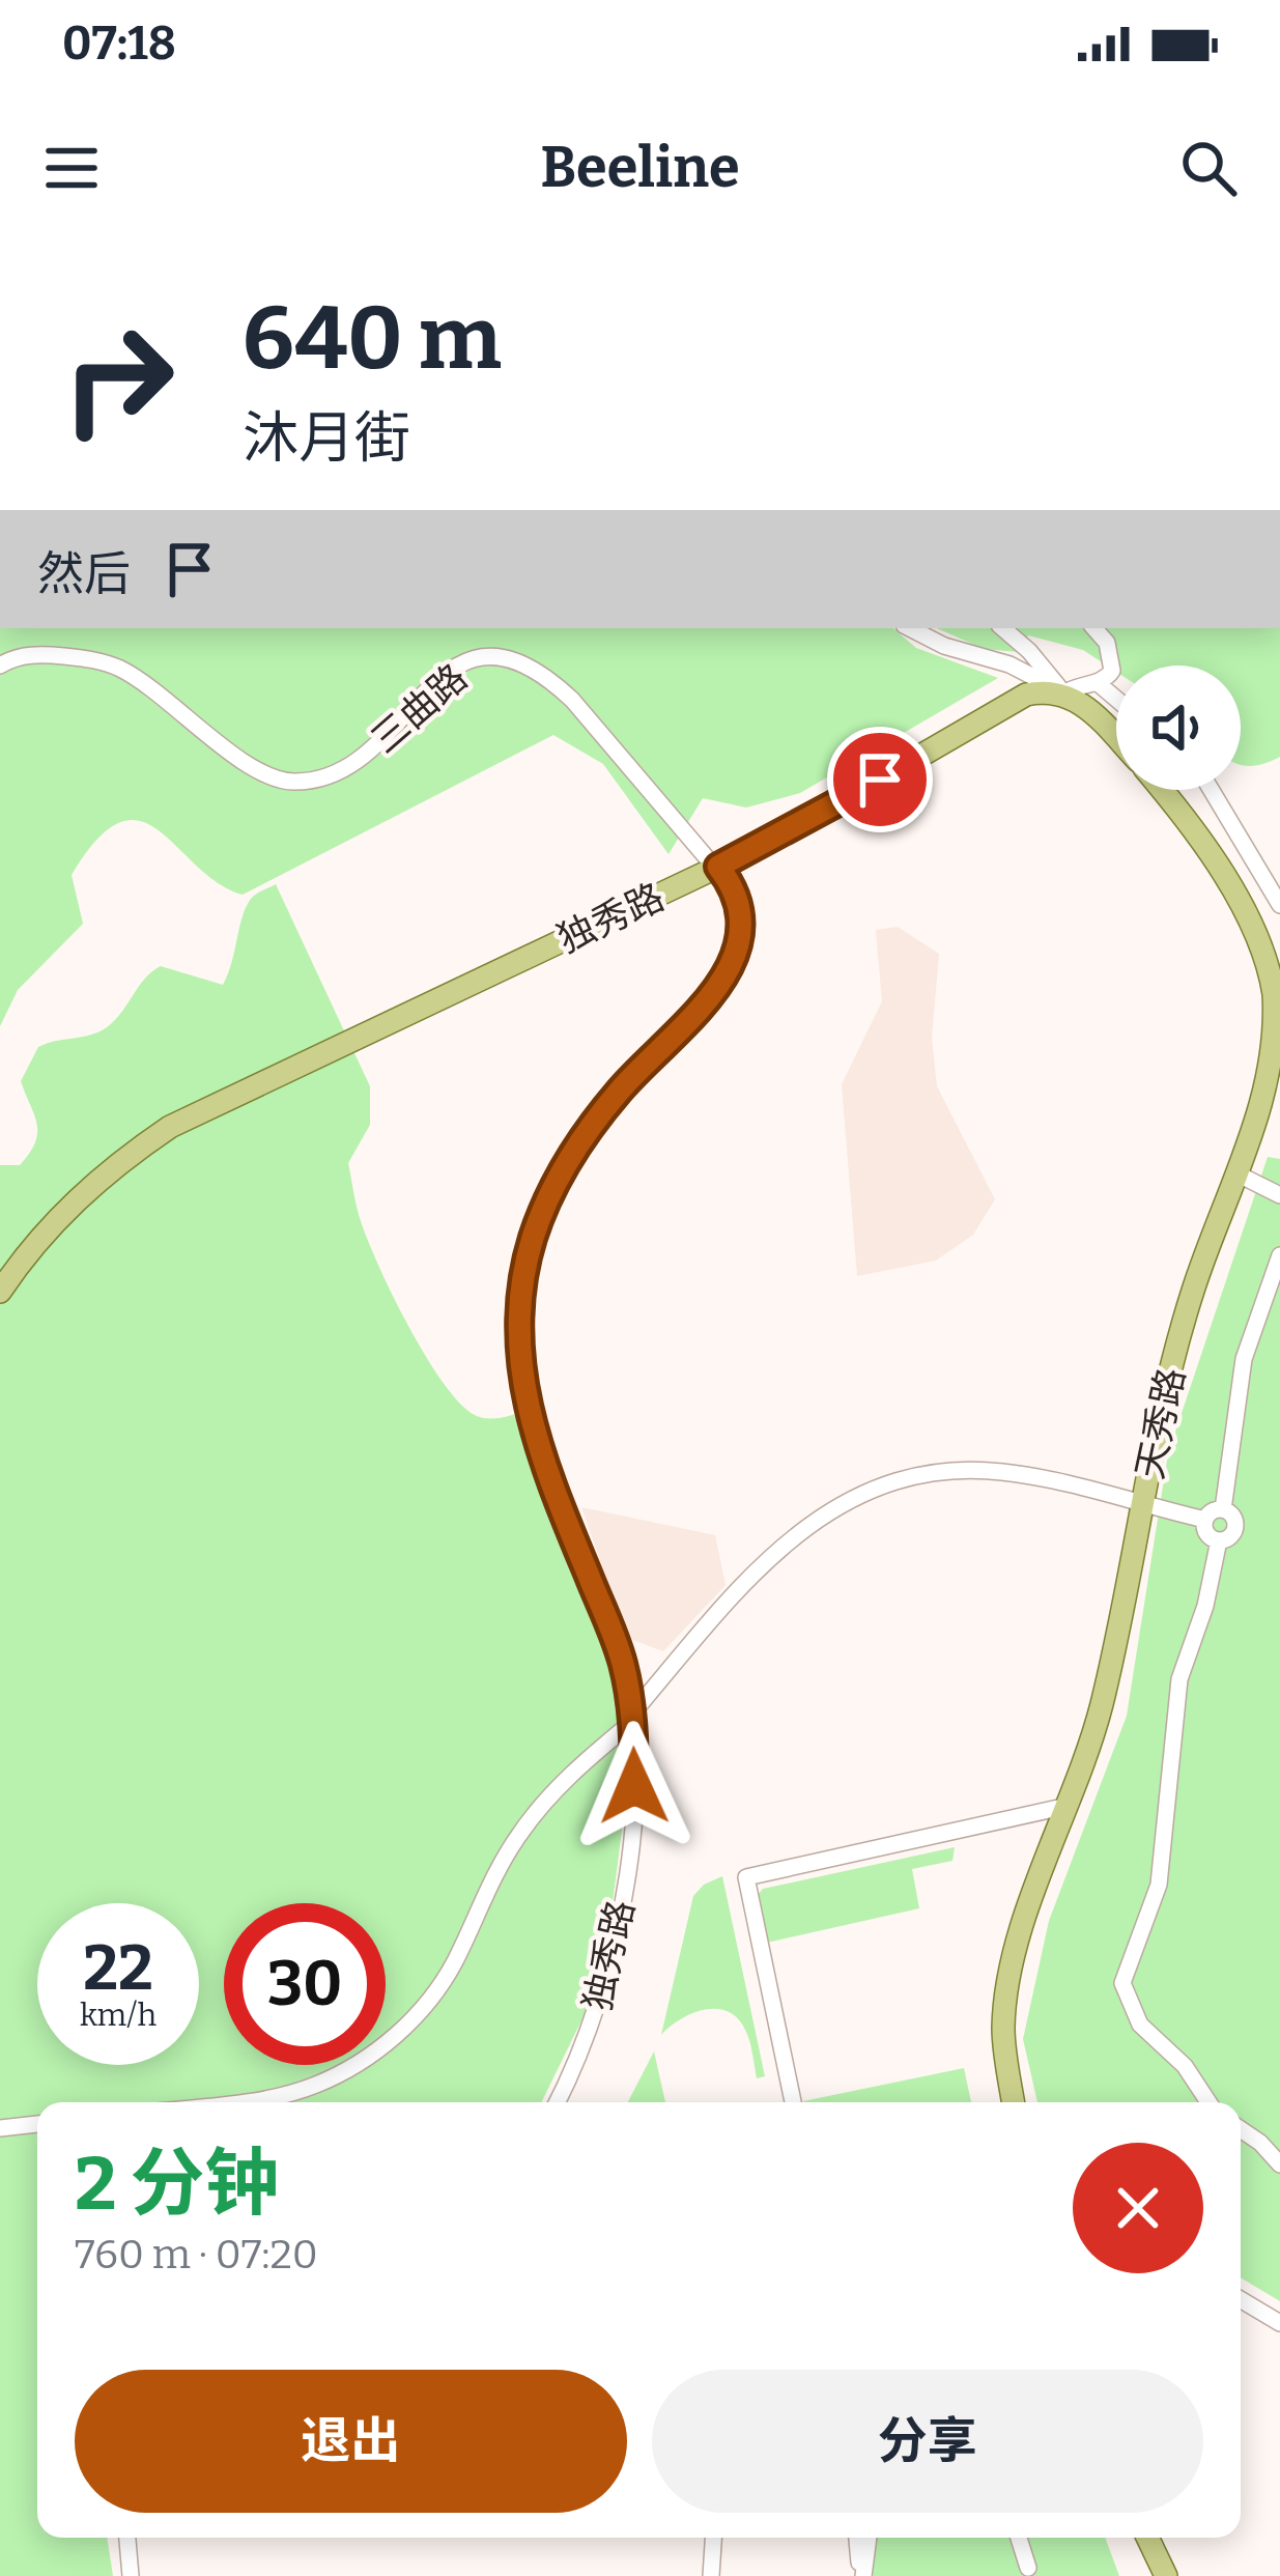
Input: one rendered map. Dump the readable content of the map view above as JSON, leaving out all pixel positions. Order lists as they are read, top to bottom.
{
  "streets": {
    "main road": ["独秀路", "天秀路"],
    "street": ["三曲路"]
  },
  "crossings": [
    ["三曲路", "独秀路"]
  ],
  "page": {
    "status": "07:18",
    "header": "Beeline",
    "turn": ["640 m", "沐月街"],
    "then": "然后",
    "speed": "22 km/h",
    "limit": "30",
    "heading": ["2 分钟", "760 m · 07:20"],
    "buttons": ["退出", "分享"]
  }
}
